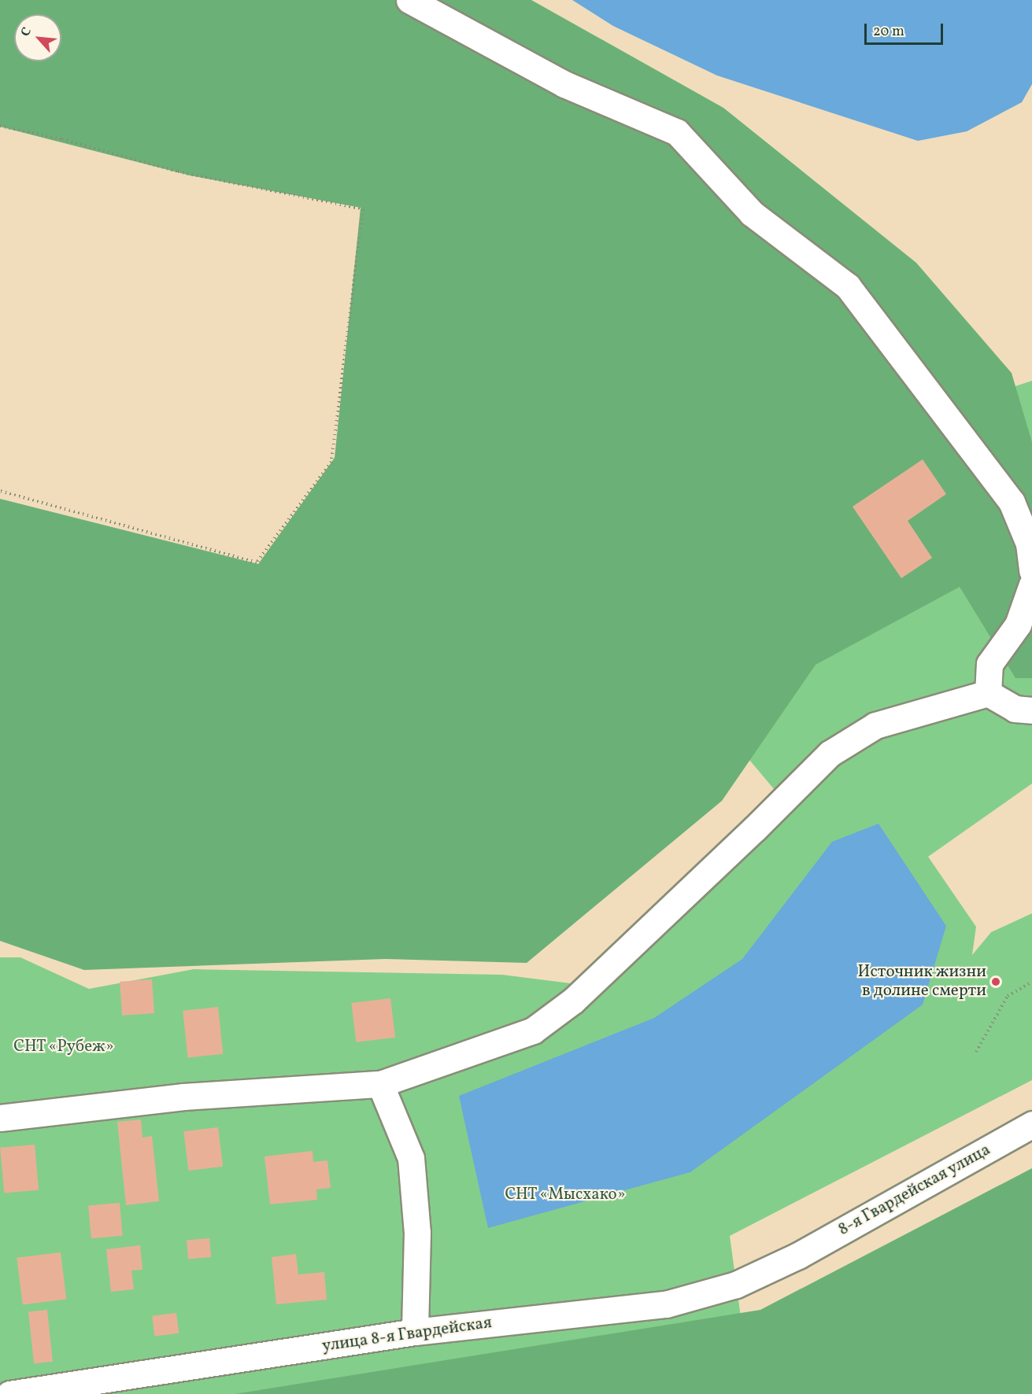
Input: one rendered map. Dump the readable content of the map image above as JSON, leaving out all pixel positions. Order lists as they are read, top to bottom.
{
  "streets": {
    "street": ["8-я Гвардейская улица", "улица 8-я Гвардейская"]
  },
  "crossings": [
    ["8-я Гвардейская улица", "улица 8-я Гвардейская"]
  ],
  "parks": ["СНТ «Рубеж»", "СНТ «Мысхако»"],
  "places": ["Источник жизни в долине смерти"],
  "scale_bar": "20 m",
  "north": "top left"
}
